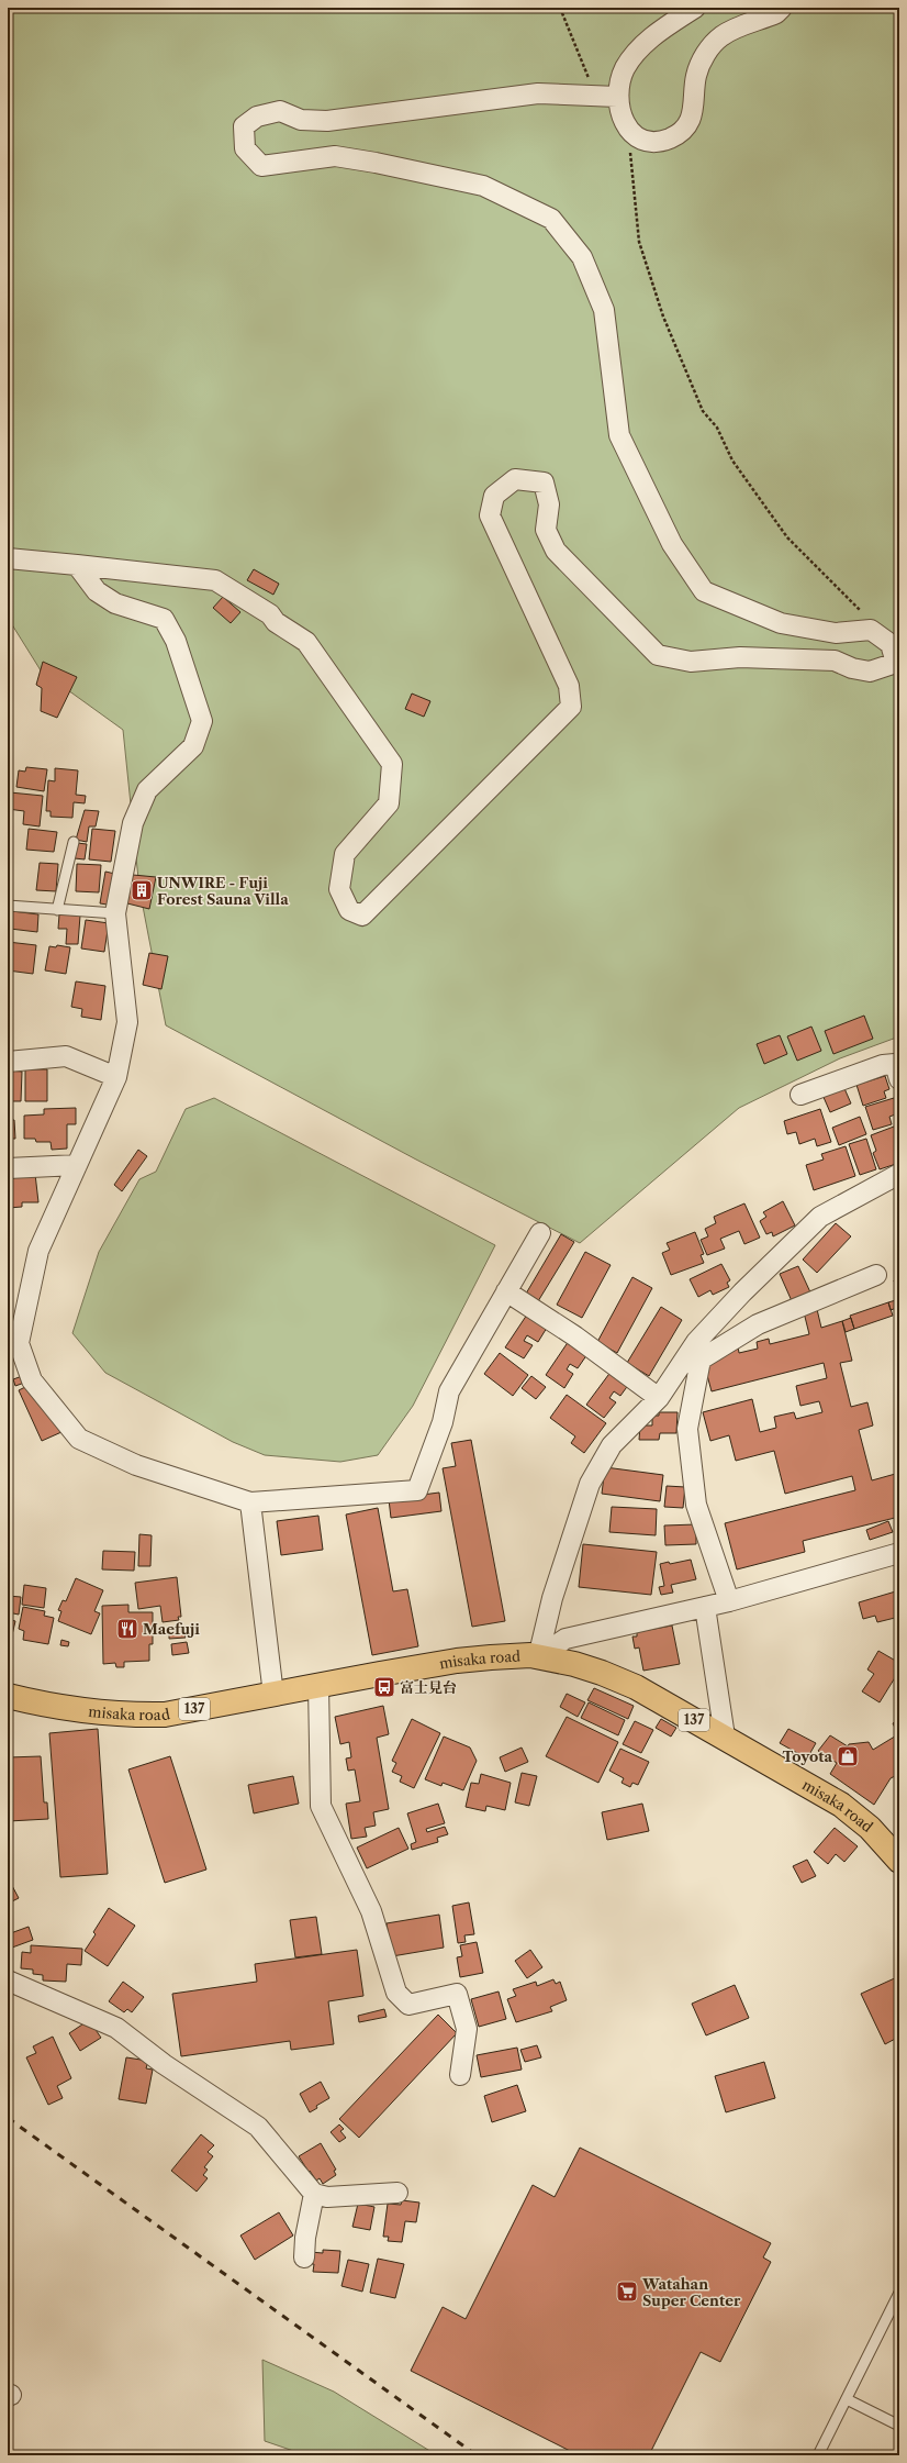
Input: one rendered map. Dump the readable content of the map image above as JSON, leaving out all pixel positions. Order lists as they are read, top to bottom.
{
  "streets": {
    "highway": ["misaka road", "137"]
  },
  "places": {
    "building": ["UNWIRE - Fuji Forest Sauna Villa"],
    "restaurant": ["Maefuji"],
    "bus stop": ["富士見台"],
    "shop": ["Toyota"],
    "supermarket": ["Watahan Super Center"]
  }
}
